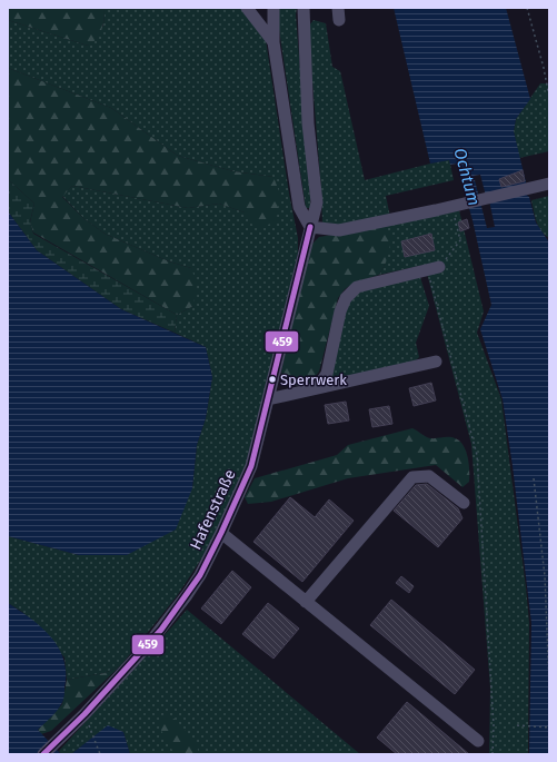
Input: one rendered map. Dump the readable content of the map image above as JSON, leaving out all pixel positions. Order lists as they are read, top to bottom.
{
  "streets": {
    "street": ["Hafenstraße"]
  },
  "water": ["Ochtum"],
  "places": ["Sperrwerk"],
  "lines": ["transit line 459"]
}
